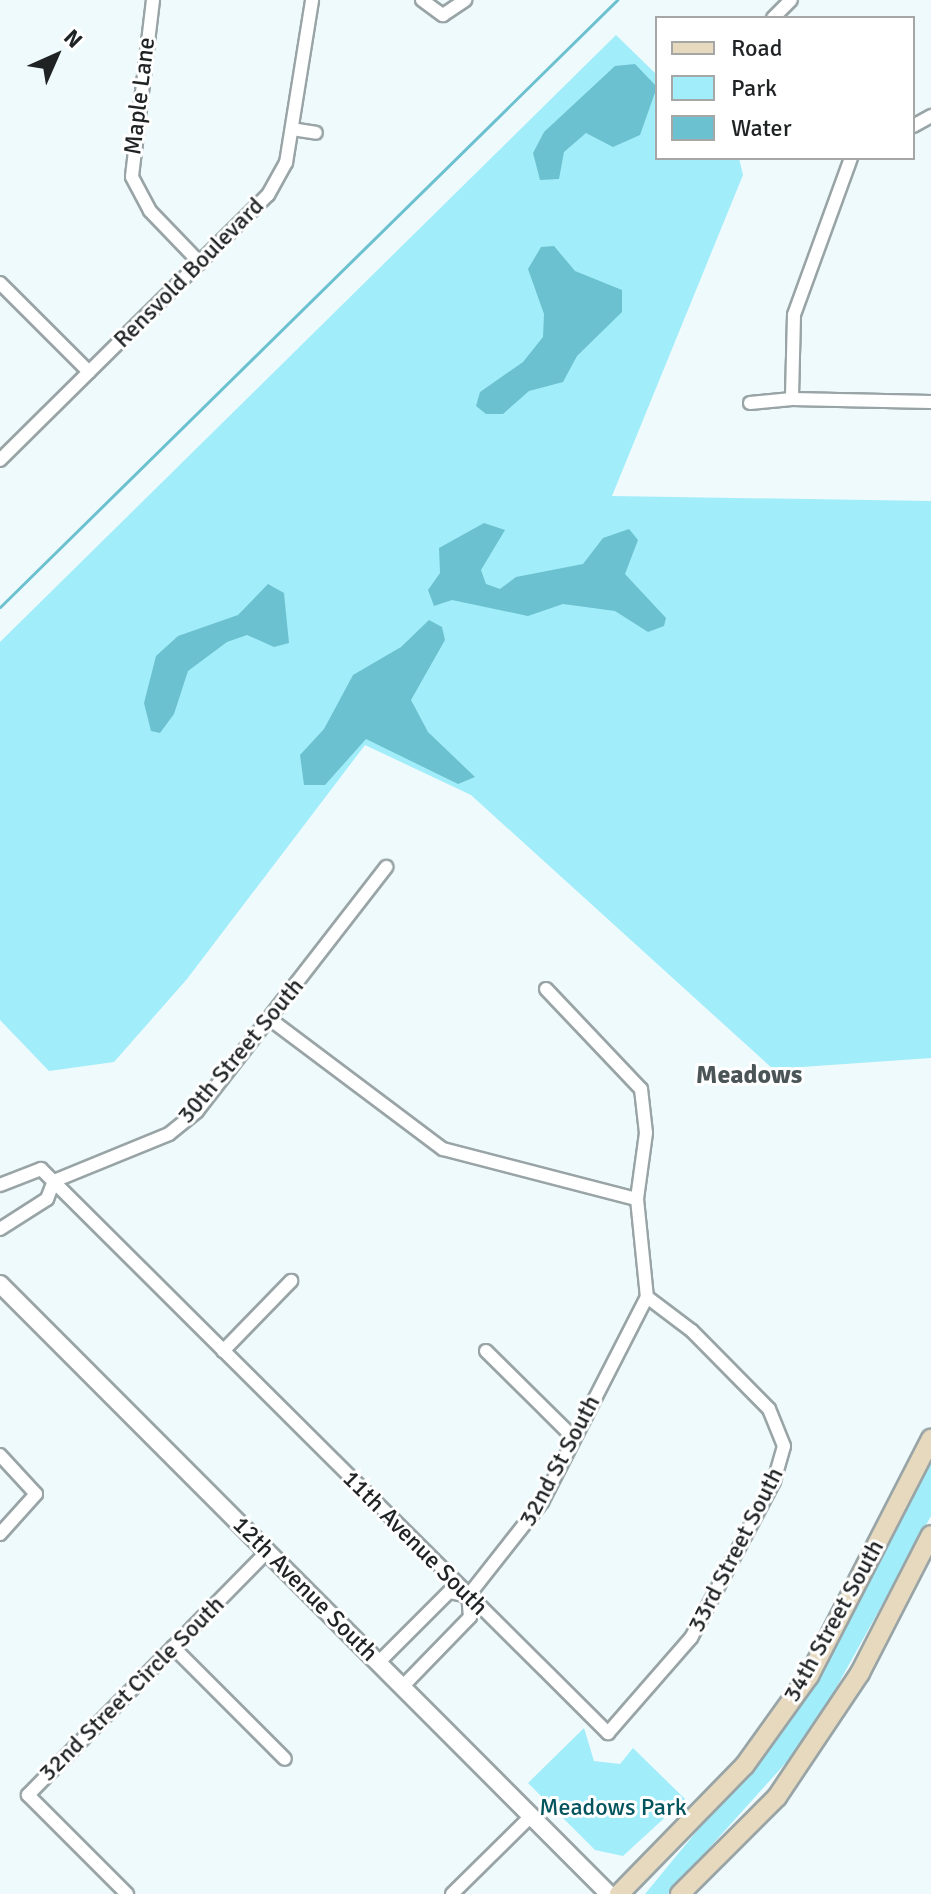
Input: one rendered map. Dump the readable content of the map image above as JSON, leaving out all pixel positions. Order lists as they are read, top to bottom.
{
  "streets": {
    "main road": ["34th Street South"],
    "street": [
      "Maple Lane",
      "Rensvold Boulevard",
      "30th Street South",
      "32nd St South",
      "11th Avenue South",
      "33rd Street South",
      "12th Avenue South",
      "32nd Street Circle South"
    ]
  },
  "crossings": [
    ["Maple Lane", "Rensvold Boulevard"],
    ["30th Street South", "11th Avenue South"],
    ["32nd St South", "11th Avenue South"],
    ["32nd St South", "33rd Street South"],
    ["32nd St South", "12th Avenue South"],
    ["11th Avenue South", "33rd Street South"],
    ["12th Avenue South", "32nd Street Circle South"]
  ],
  "districts": ["Meadows"],
  "parks": ["Meadows Park"],
  "legend": ["Road", "Park", "Water"],
  "north": "top right"
}
